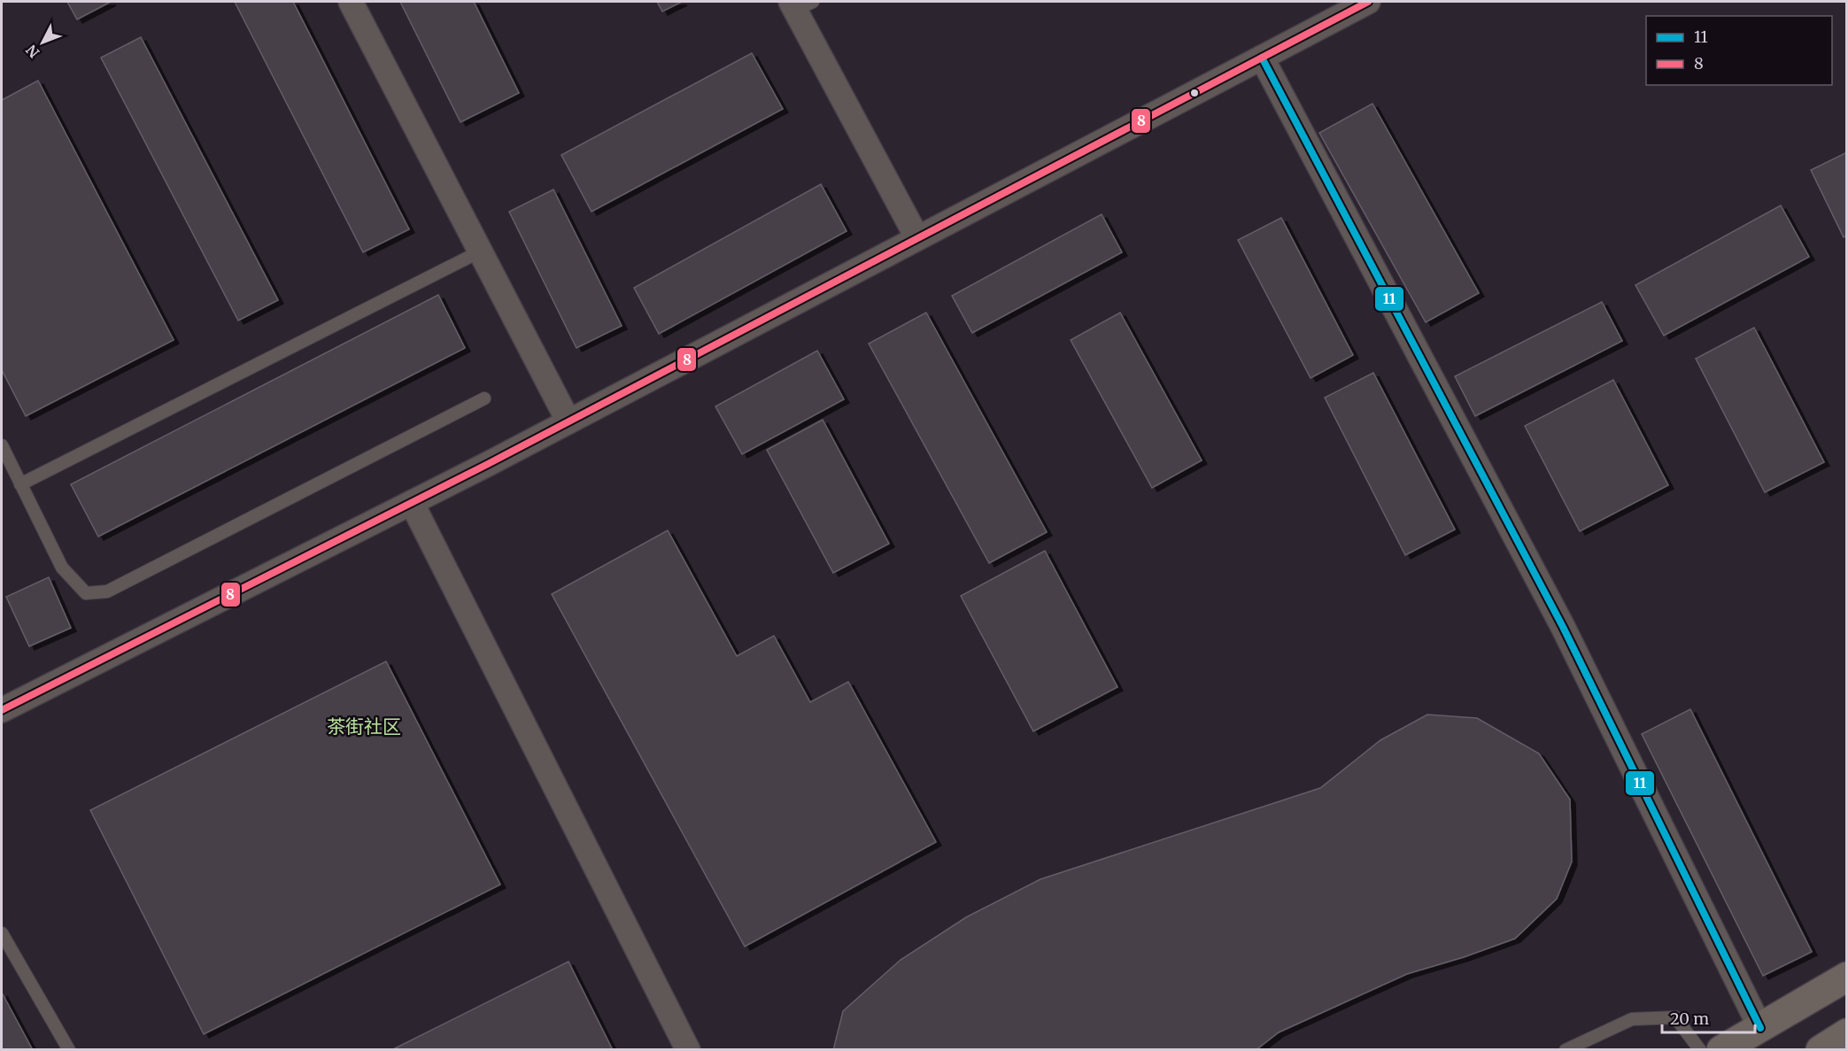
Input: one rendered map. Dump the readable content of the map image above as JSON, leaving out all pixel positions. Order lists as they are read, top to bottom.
{
  "districts": ["茶街社区"],
  "lines": ["transit line 8", "transit line 11"],
  "legend": ["11", "8"],
  "scale_bar": "20 m",
  "north": "bottom left"
}
